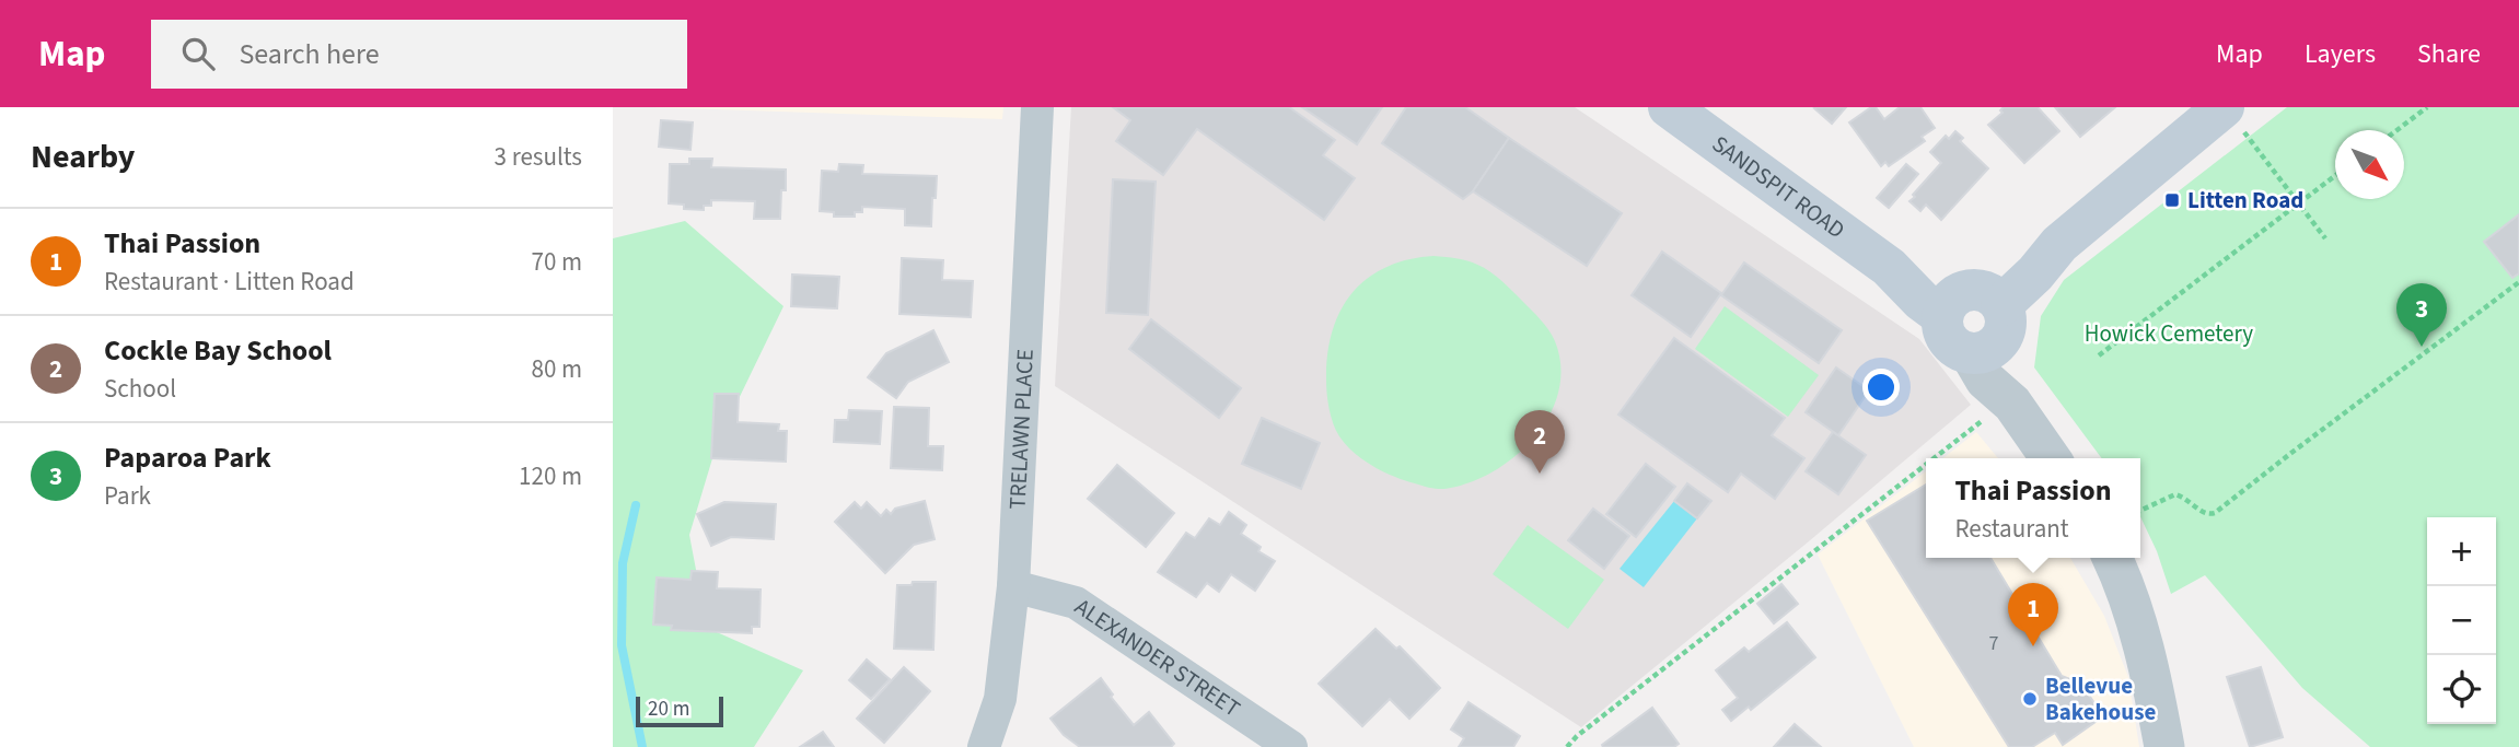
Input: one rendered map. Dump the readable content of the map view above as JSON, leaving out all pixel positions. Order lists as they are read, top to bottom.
{
  "streets": {
    "main road": ["SANDSPIT ROAD"],
    "street": ["TRELAWN PLACE", "ALEXANDER STREET"]
  },
  "crossings": [
    ["TRELAWN PLACE", "ALEXANDER STREET"]
  ],
  "parks": ["Howick Cemetery"],
  "places": {
    "transit": ["Litten Road"],
    "other": ["Bellevue Bakehouse"]
  },
  "house_numbers": ["7"],
  "scale_bar": "20 m",
  "north": "bottom right",
  "page": {
    "header": "Map",
    "search": "Search here",
    "nav": ["Map", "Layers", "Share"],
    "heading": ["Nearby", "3 results"],
    "list": [
      {
        "mark": "1",
        "name": "Thai Passion",
        "note": "Restaurant · Litten Road",
        "value": "70 m"
      },
      {
        "mark": "2",
        "name": "Cockle Bay School",
        "note": "School",
        "value": "80 m"
      },
      {
        "mark": "3",
        "name": "Paparoa Park",
        "note": "Park",
        "value": "120 m"
      }
    ],
    "pins": ["3", "2", "1"],
    "popup": ["Thai Passion", "Restaurant"],
    "map_buttons": ["+", "−"],
    "scale": "20 m"
  }
}
